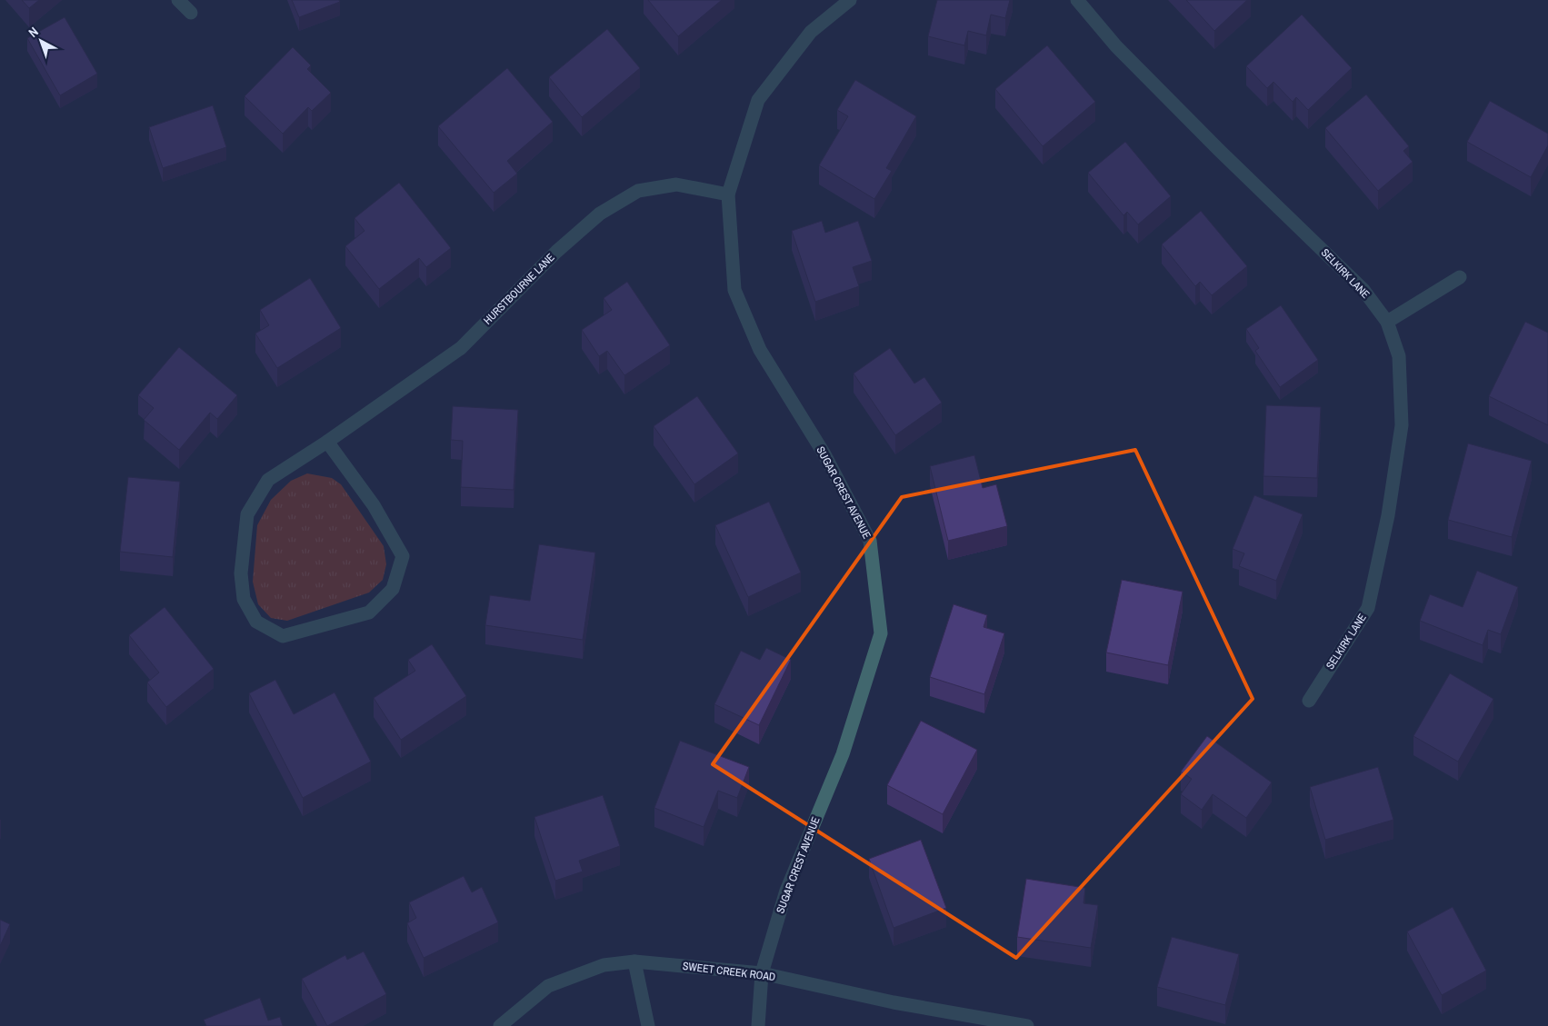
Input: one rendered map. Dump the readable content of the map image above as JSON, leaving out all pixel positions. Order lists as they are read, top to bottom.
{
  "streets": {
    "street": [
      "SELKIRK LANE",
      "HURSTBOURNE LANE",
      "SUGAR CREST AVENUE",
      "SWEET CREEK ROAD"
    ]
  },
  "crossings": [
    ["HURSTBOURNE LANE", "SUGAR CREST AVENUE"],
    ["SUGAR CREST AVENUE", "SWEET CREEK ROAD"]
  ],
  "north": "top left"
}
